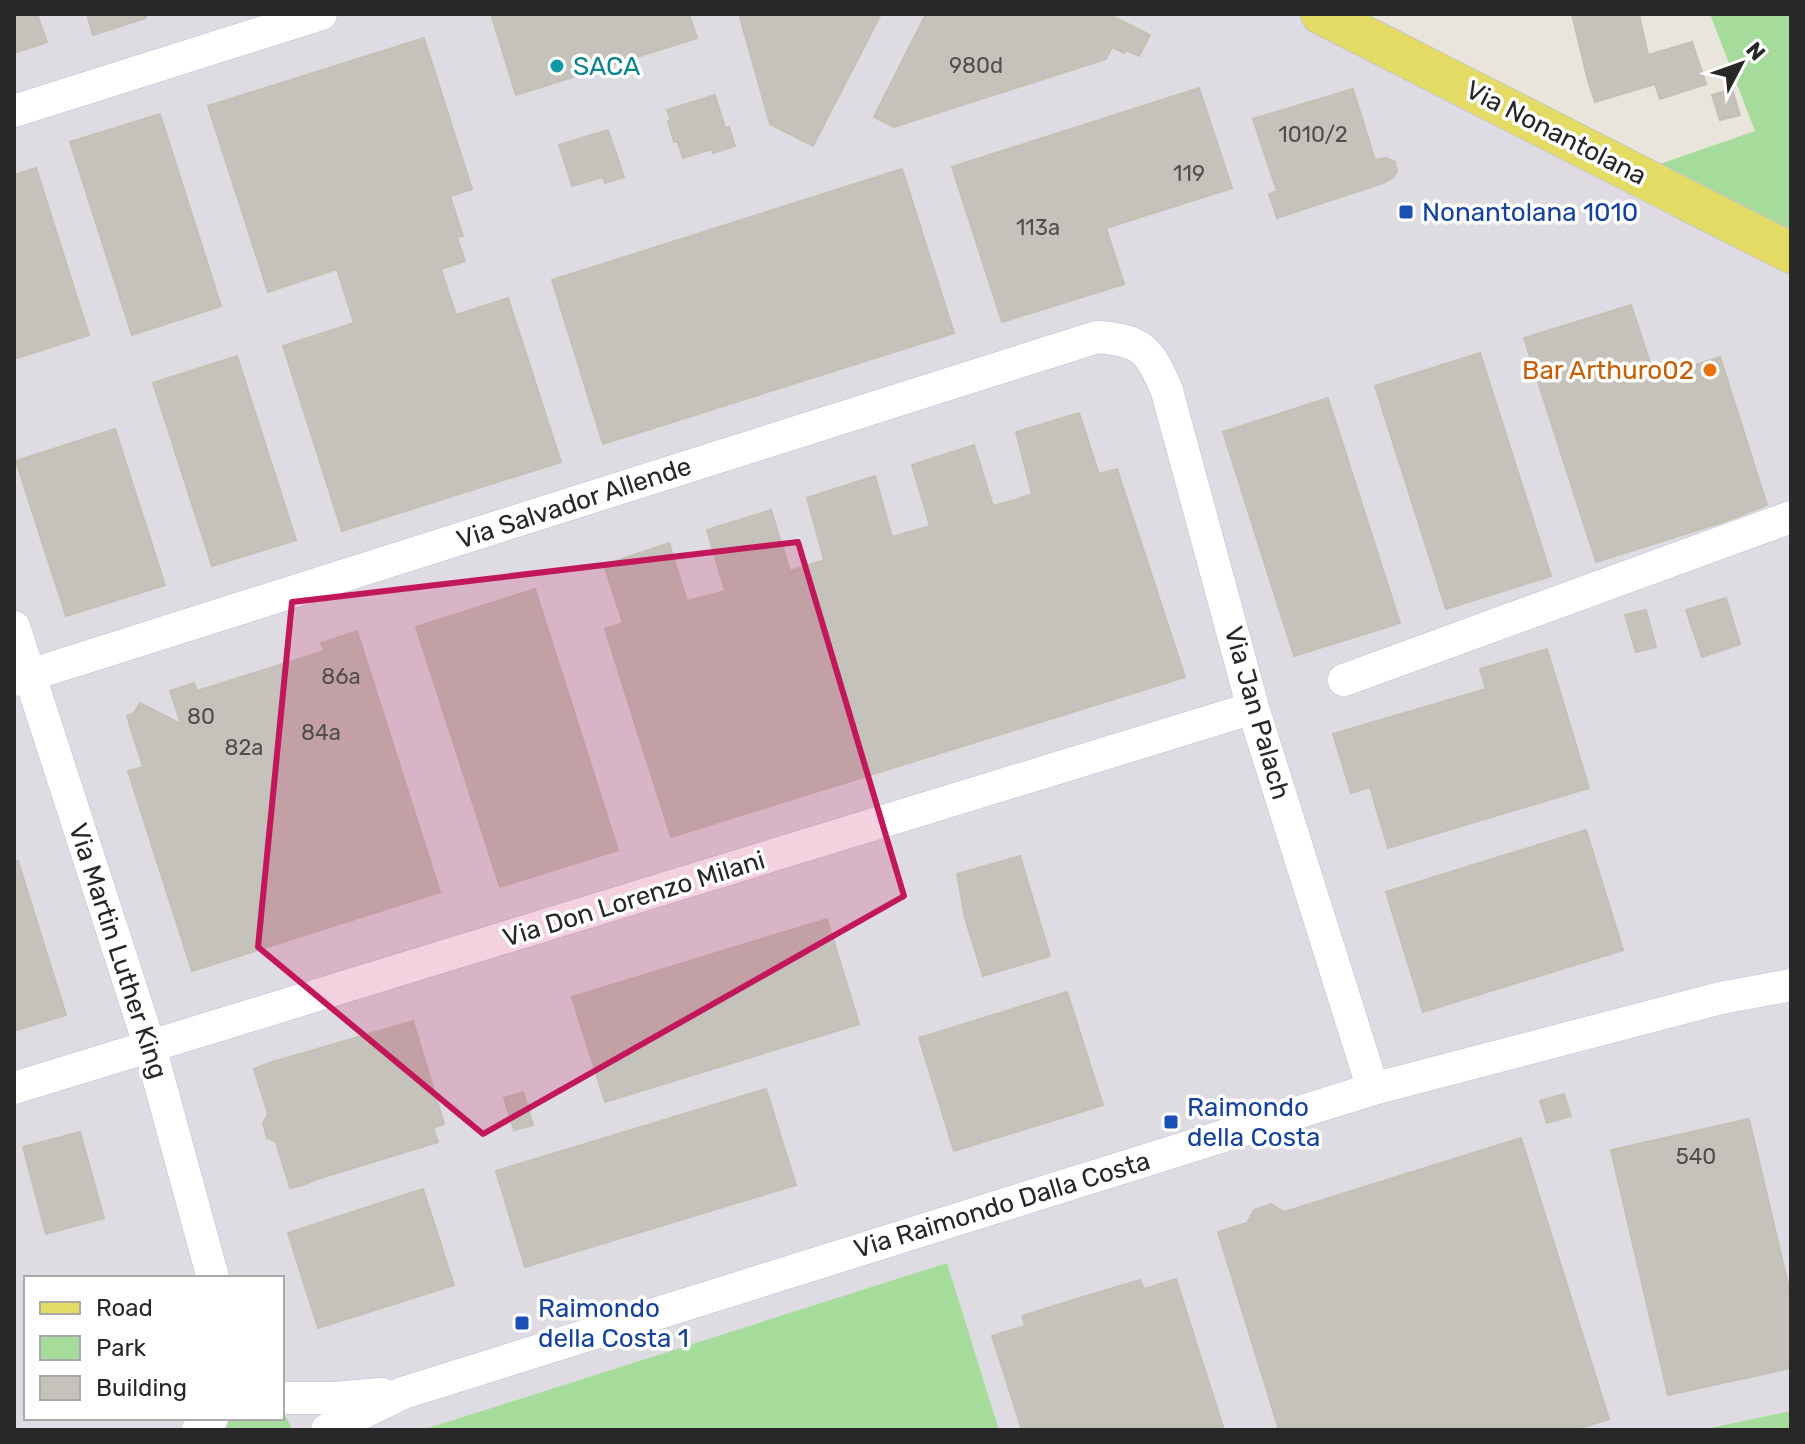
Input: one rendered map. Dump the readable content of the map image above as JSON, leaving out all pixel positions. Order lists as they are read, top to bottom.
{
  "streets": {
    "main road": ["Via Nonantolana"],
    "street": [
      "Via Salvador Allende",
      "Via Jan Palach",
      "Via Don Lorenzo Milani",
      "Via Martin Luther King",
      "Via Raimondo Dalla Costa"
    ]
  },
  "crossings": [
    ["Via Salvador Allende", "Via Jan Palach"],
    ["Via Salvador Allende", "Via Martin Luther King"],
    ["Via Jan Palach", "Via Don Lorenzo Milani"],
    ["Via Jan Palach", "Via Raimondo Dalla Costa"],
    ["Via Don Lorenzo Milani", "Via Martin Luther King"]
  ],
  "places": {
    "other": ["SACA", "Bar Arthuro02"],
    "transit": ["Nonantolana 1010", "Raimondo della Costa", "Raimondo della Costa 1"]
  },
  "house_numbers": [
    "980d",
    "1010/2",
    "119",
    "113a",
    "86a",
    "80",
    "84a",
    "82a",
    "540"
  ],
  "legend": ["Road", "Park", "Building"],
  "north": "top right"
}
